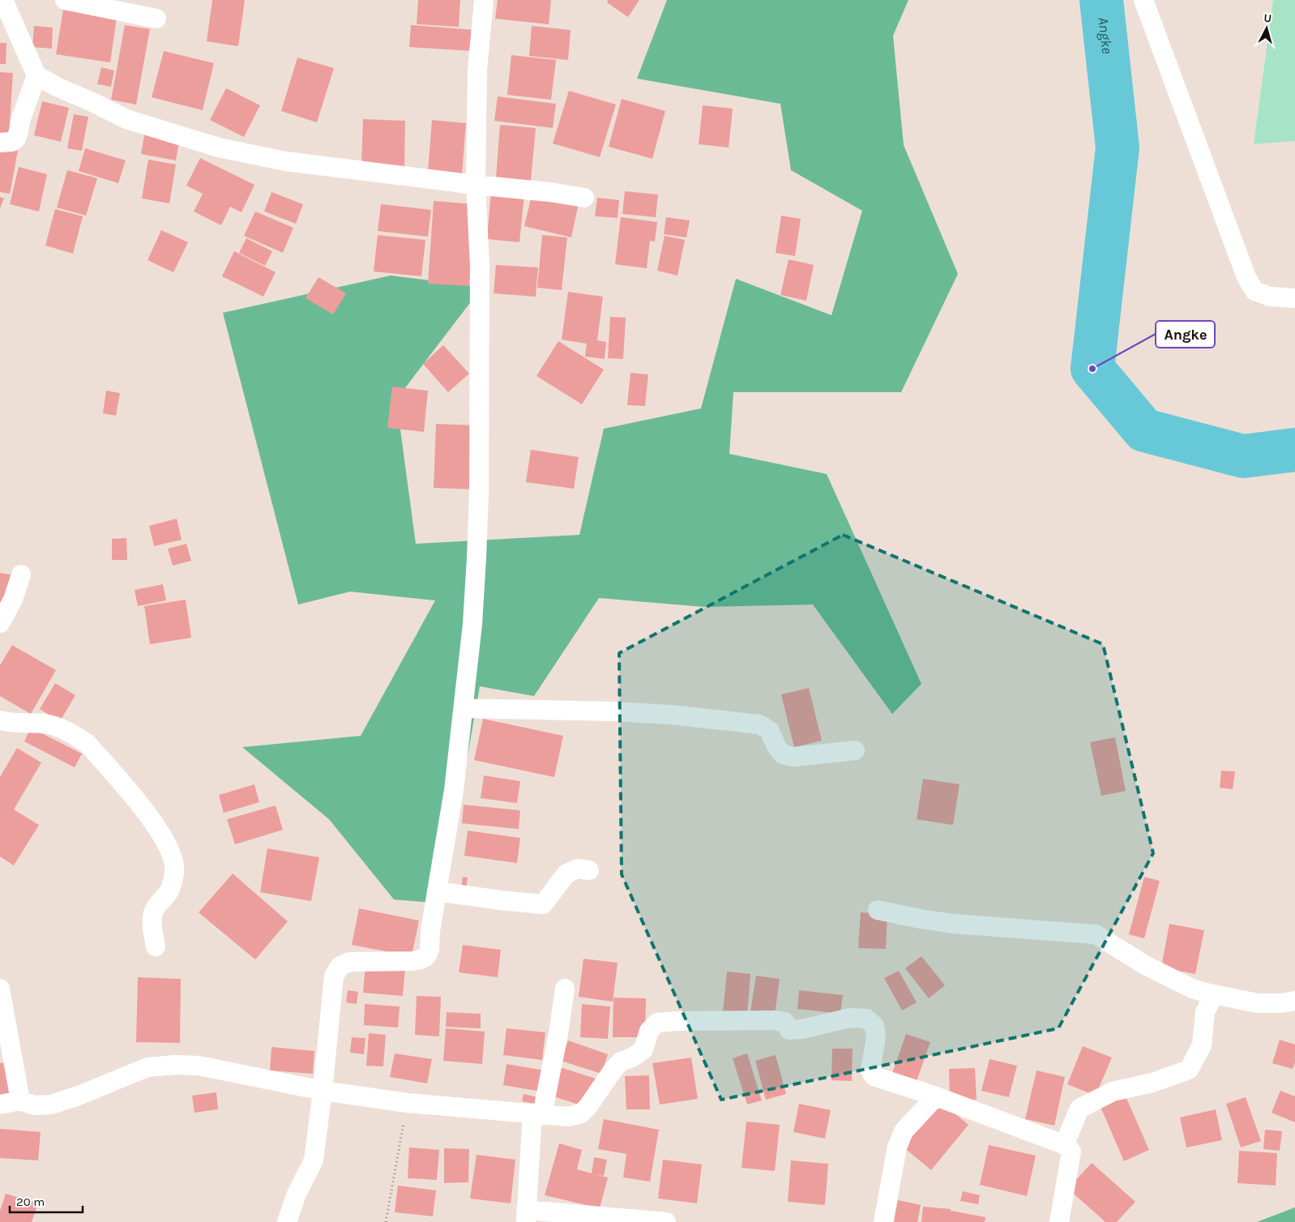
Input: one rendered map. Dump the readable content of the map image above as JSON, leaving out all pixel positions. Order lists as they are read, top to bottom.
{
  "water": ["Angke"],
  "places": ["Angke"],
  "scale_bar": "20 m",
  "north": "top"
}
